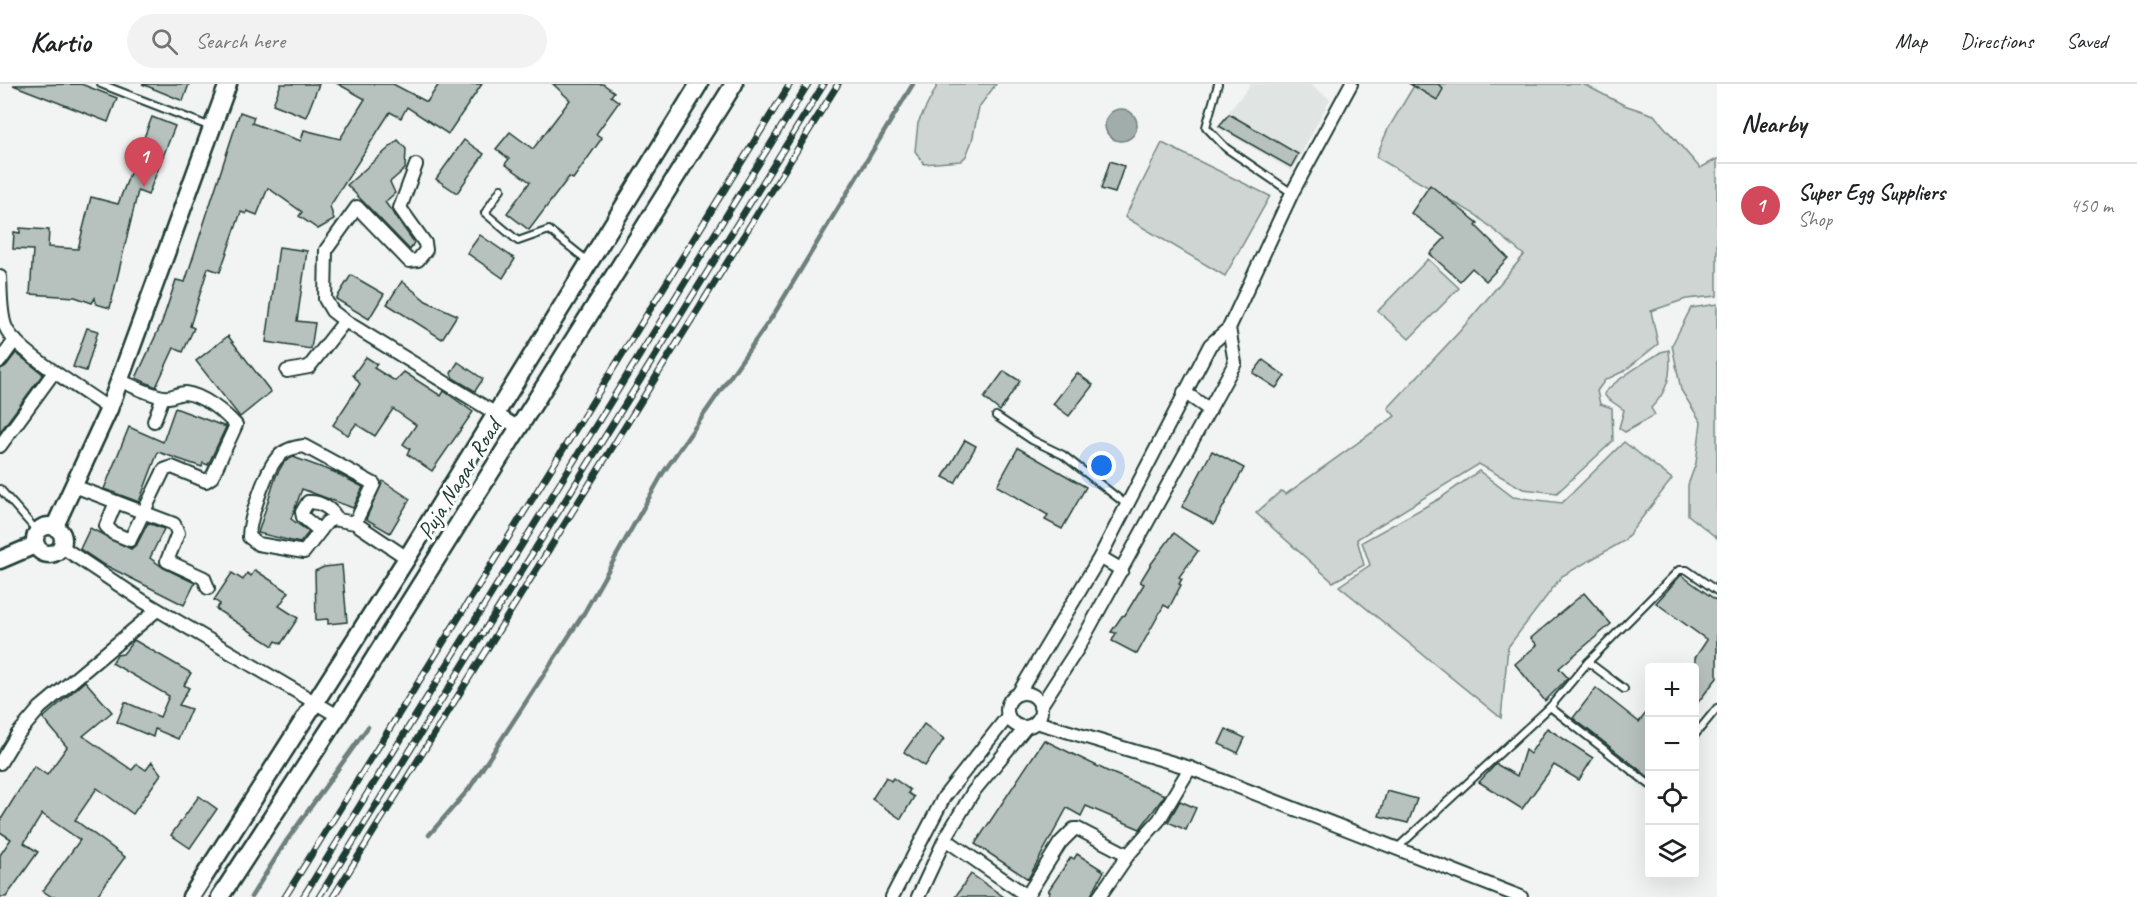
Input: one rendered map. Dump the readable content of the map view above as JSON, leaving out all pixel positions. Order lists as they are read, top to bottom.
{
  "streets": {
    "street": ["Puja Nagar Road"]
  },
  "page": {
    "header": "Kartio",
    "search": "Search here",
    "nav": ["Map", "Directions", "Saved"],
    "heading": "Nearby",
    "pins": "1",
    "list": [
      {
        "mark": "1",
        "name": "Super Egg Suppliers",
        "note": "Shop",
        "value": "450 m"
      }
    ],
    "map_buttons": ["+", "−"]
  }
}
